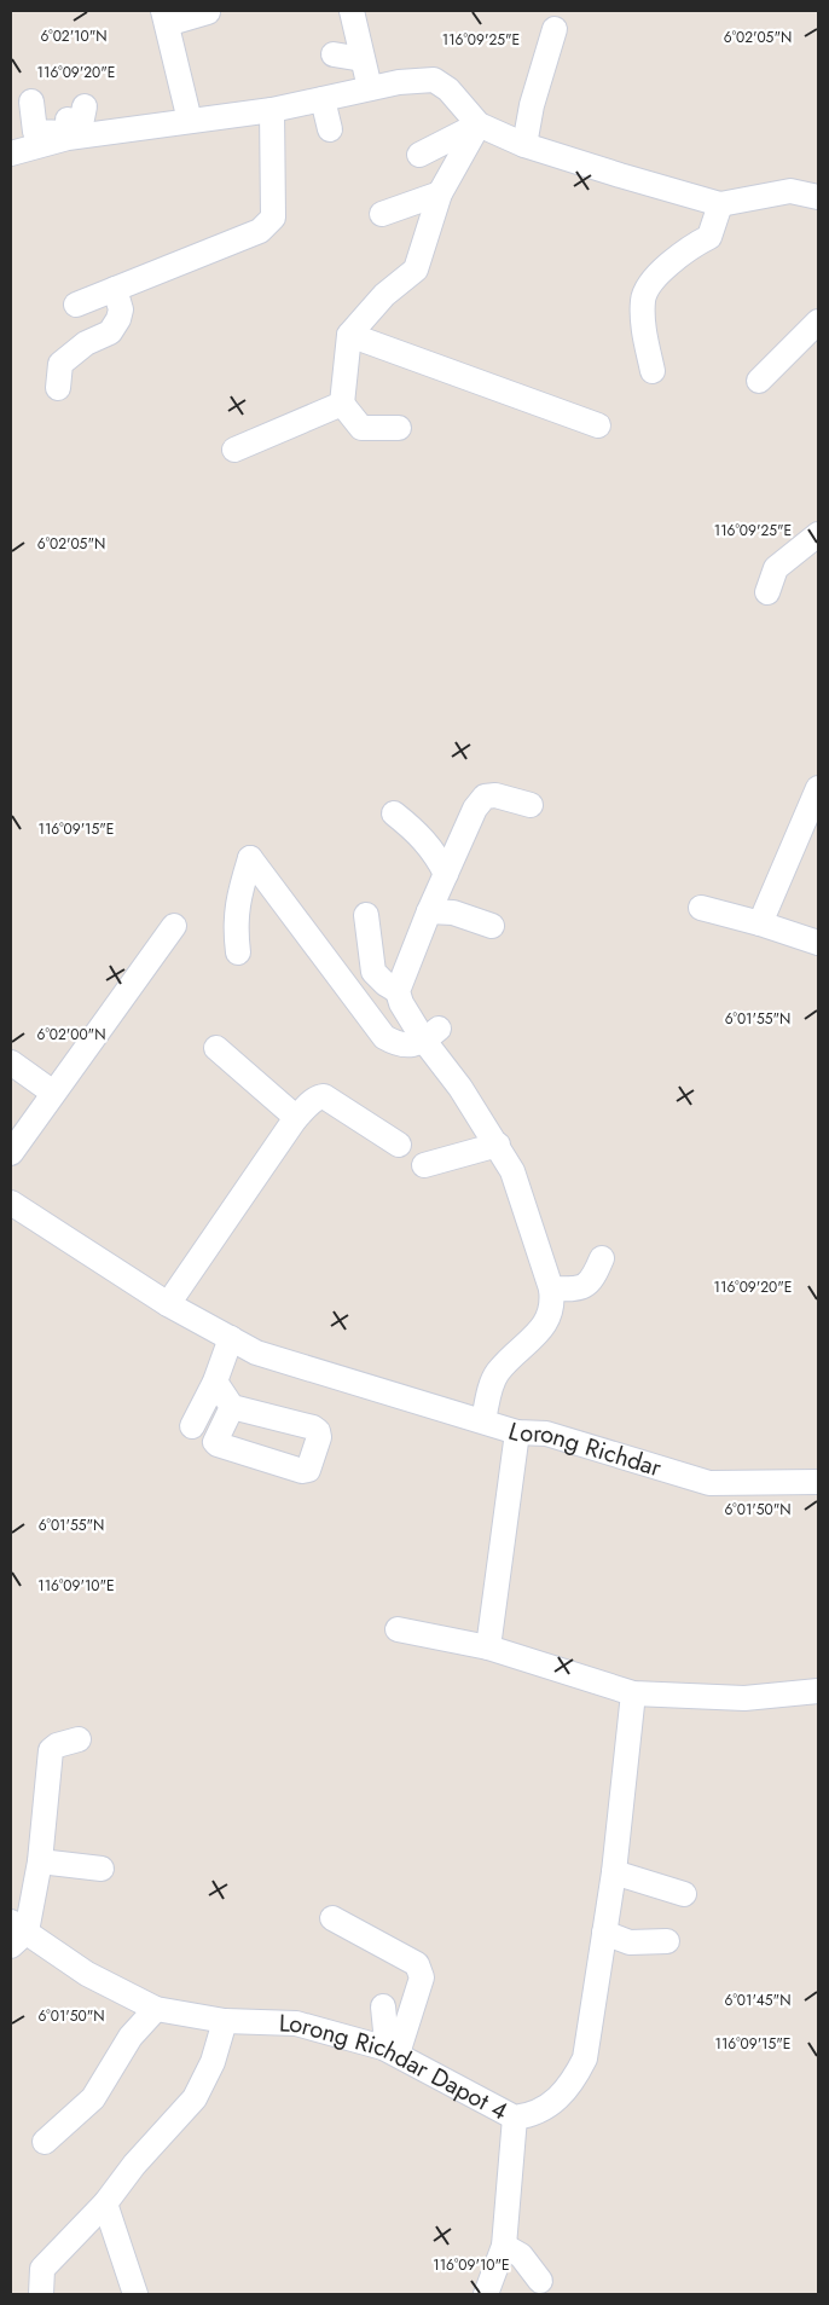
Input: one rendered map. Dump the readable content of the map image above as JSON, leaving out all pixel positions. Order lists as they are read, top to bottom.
{
  "streets": {
    "street": ["Lorong Richdar", "Lorong Richdar Dapot 4"]
  },
  "coordinates": [
    "6°02'10\"N",
    "6°02'05\"N",
    "116°09'25\"E",
    "116°09'20\"E",
    "116°09'15\"E",
    "6°01'55\"N",
    "6°02'00\"N",
    "6°01'50\"N",
    "116°09'10\"E",
    "6°01'45\"N"
  ]
}
